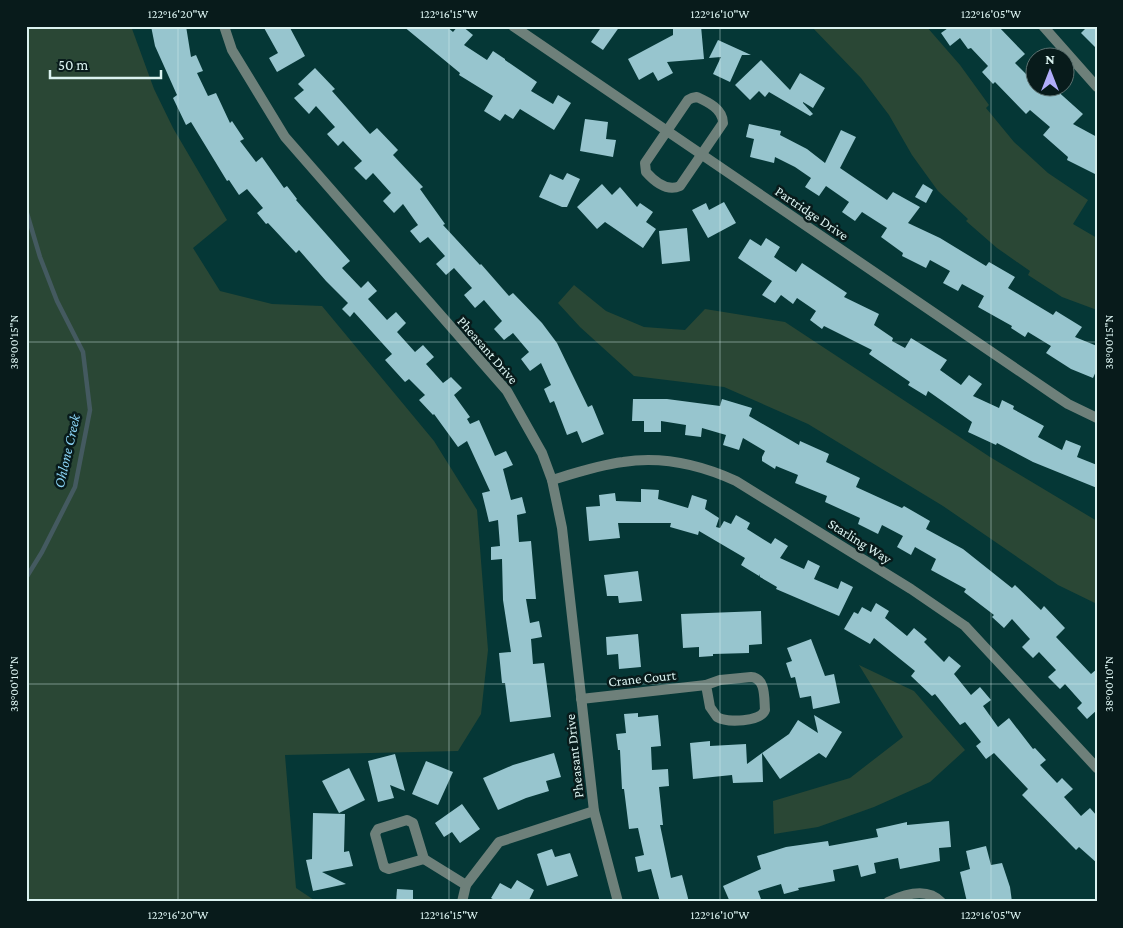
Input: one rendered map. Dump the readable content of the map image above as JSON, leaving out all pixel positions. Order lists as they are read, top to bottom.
{
  "streets": {
    "street": [
      "Partridge Drive",
      "Pheasant Drive",
      "Starling Way",
      "Crane Court"
    ]
  },
  "crossings": [
    ["Pheasant Drive", "Starling Way"],
    ["Pheasant Drive", "Crane Court"]
  ],
  "water": ["Ohlone Creek"],
  "scale_bar": "50 m",
  "north": "top",
  "coordinates": [
    "122°16'20\"W",
    "122°16'15\"W",
    "122°16'10\"W",
    "122°16'05\"W",
    "38°00'15\"N",
    "38°00'10\"N"
  ]
}
